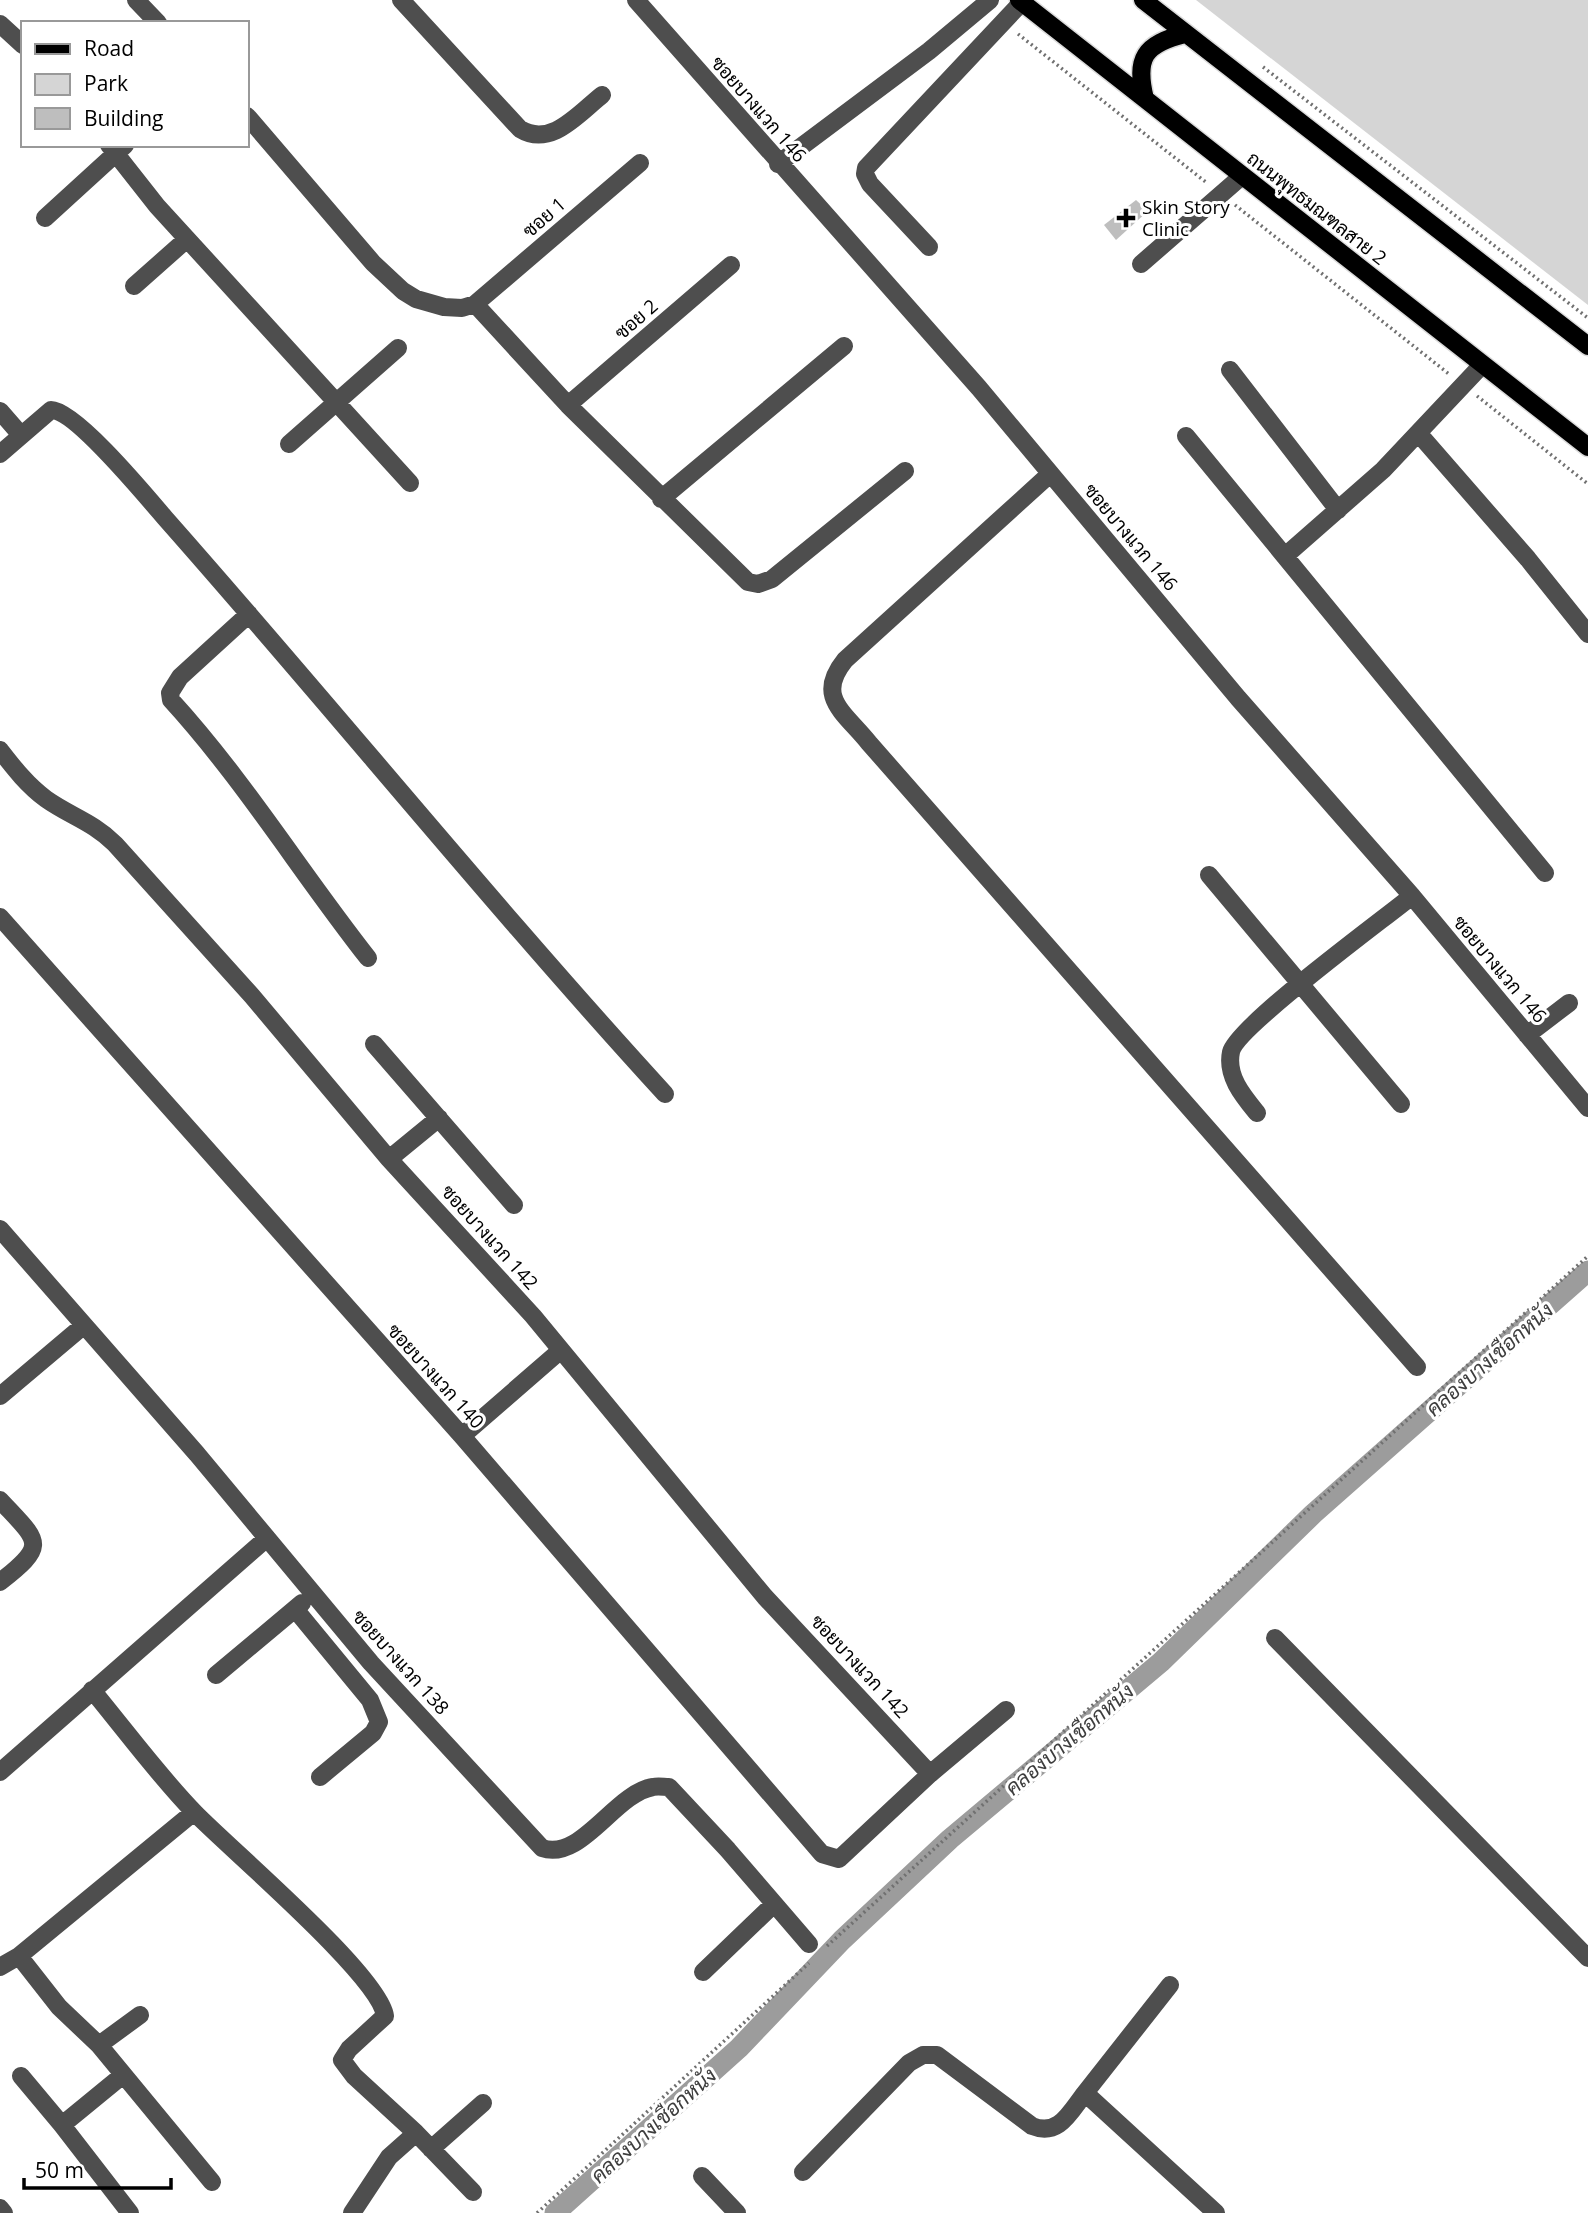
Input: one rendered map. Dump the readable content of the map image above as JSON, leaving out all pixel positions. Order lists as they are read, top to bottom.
{
  "streets": {
    "main road": ["ถนนพุทธมณฑลสาย 2"],
    "street": [
      "ซอยบางแวก 146",
      "ซอย 1",
      "ซอย 2",
      "ซอยบางแวก 142",
      "ซอยบางแวก 140",
      "ซอยบางแวก 138"
    ]
  },
  "crossings": [
    ["ซอยบางแวก 142", "ซอยบางแวก 140"]
  ],
  "water": ["คลองบางเชือกหนัง"],
  "places": {
    "health": ["Skin Story Clinic"]
  },
  "legend": ["Road", "Park", "Building"],
  "scale_bar": "50 m"
}
